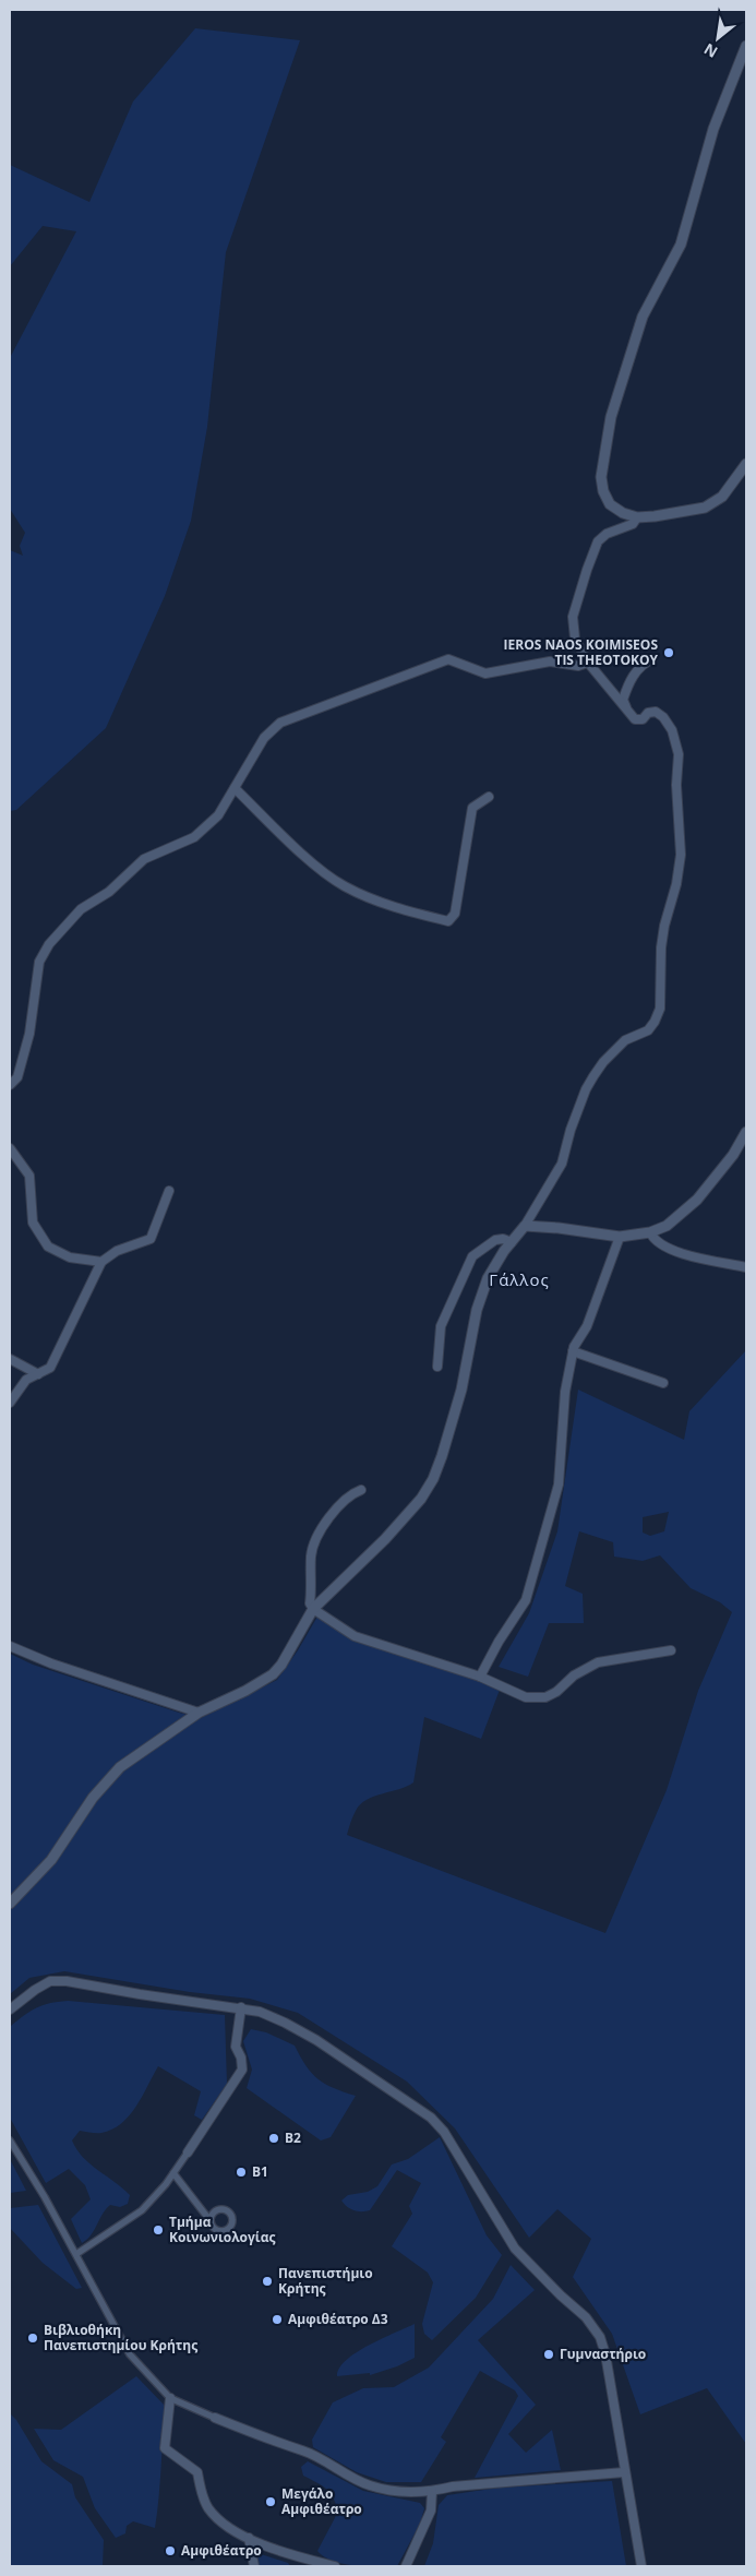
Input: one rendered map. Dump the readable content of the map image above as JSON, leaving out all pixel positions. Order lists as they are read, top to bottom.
{
  "districts": ["Γάλλος"],
  "places": [
    "IEROS NAOS KOIMISEOS TIS THEOTOKOY",
    "Β2",
    "Β1",
    "Τμήμα Κοινωνιολογίας",
    "Πανεπιστήμιο Κρήτης",
    "Αμφιθέατρο Δ3",
    "Βιβλιοθήκη Πανεπιστημίου Κρήτης",
    "Γυμναστήριο",
    "Μεγάλο Αμφιθέατρο",
    "Αμφιθέατρο"
  ],
  "north": "bottom left"
}
